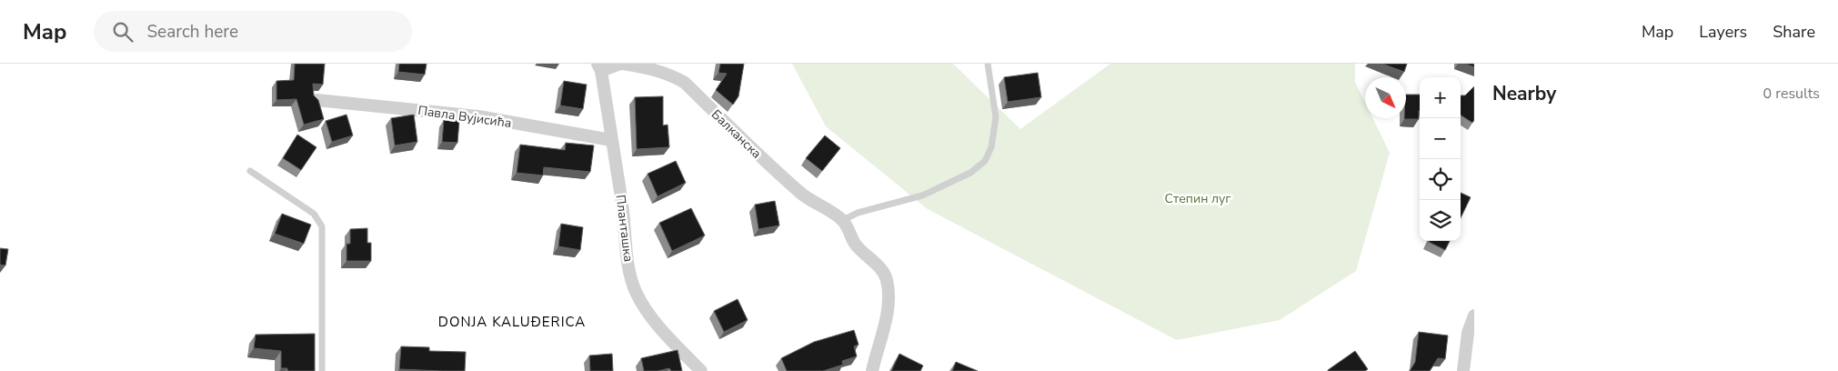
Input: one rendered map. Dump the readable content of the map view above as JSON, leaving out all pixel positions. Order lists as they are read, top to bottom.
{
  "streets": {
    "street": ["Павла Вујисића", "Балканска", "Планташка"]
  },
  "crossings": [
    ["Павла Вујисића", "Планташка"],
    ["Балканска", "Планташка"]
  ],
  "districts": ["DONJA KALUĐERICA"],
  "parks": ["Степин луг"],
  "north": "bottom right",
  "page": {
    "header": "Map",
    "search": "Search here",
    "nav": ["Map", "Layers", "Share"],
    "heading": ["Nearby", "0 results"],
    "map_buttons": ["+", "−"]
  }
}
